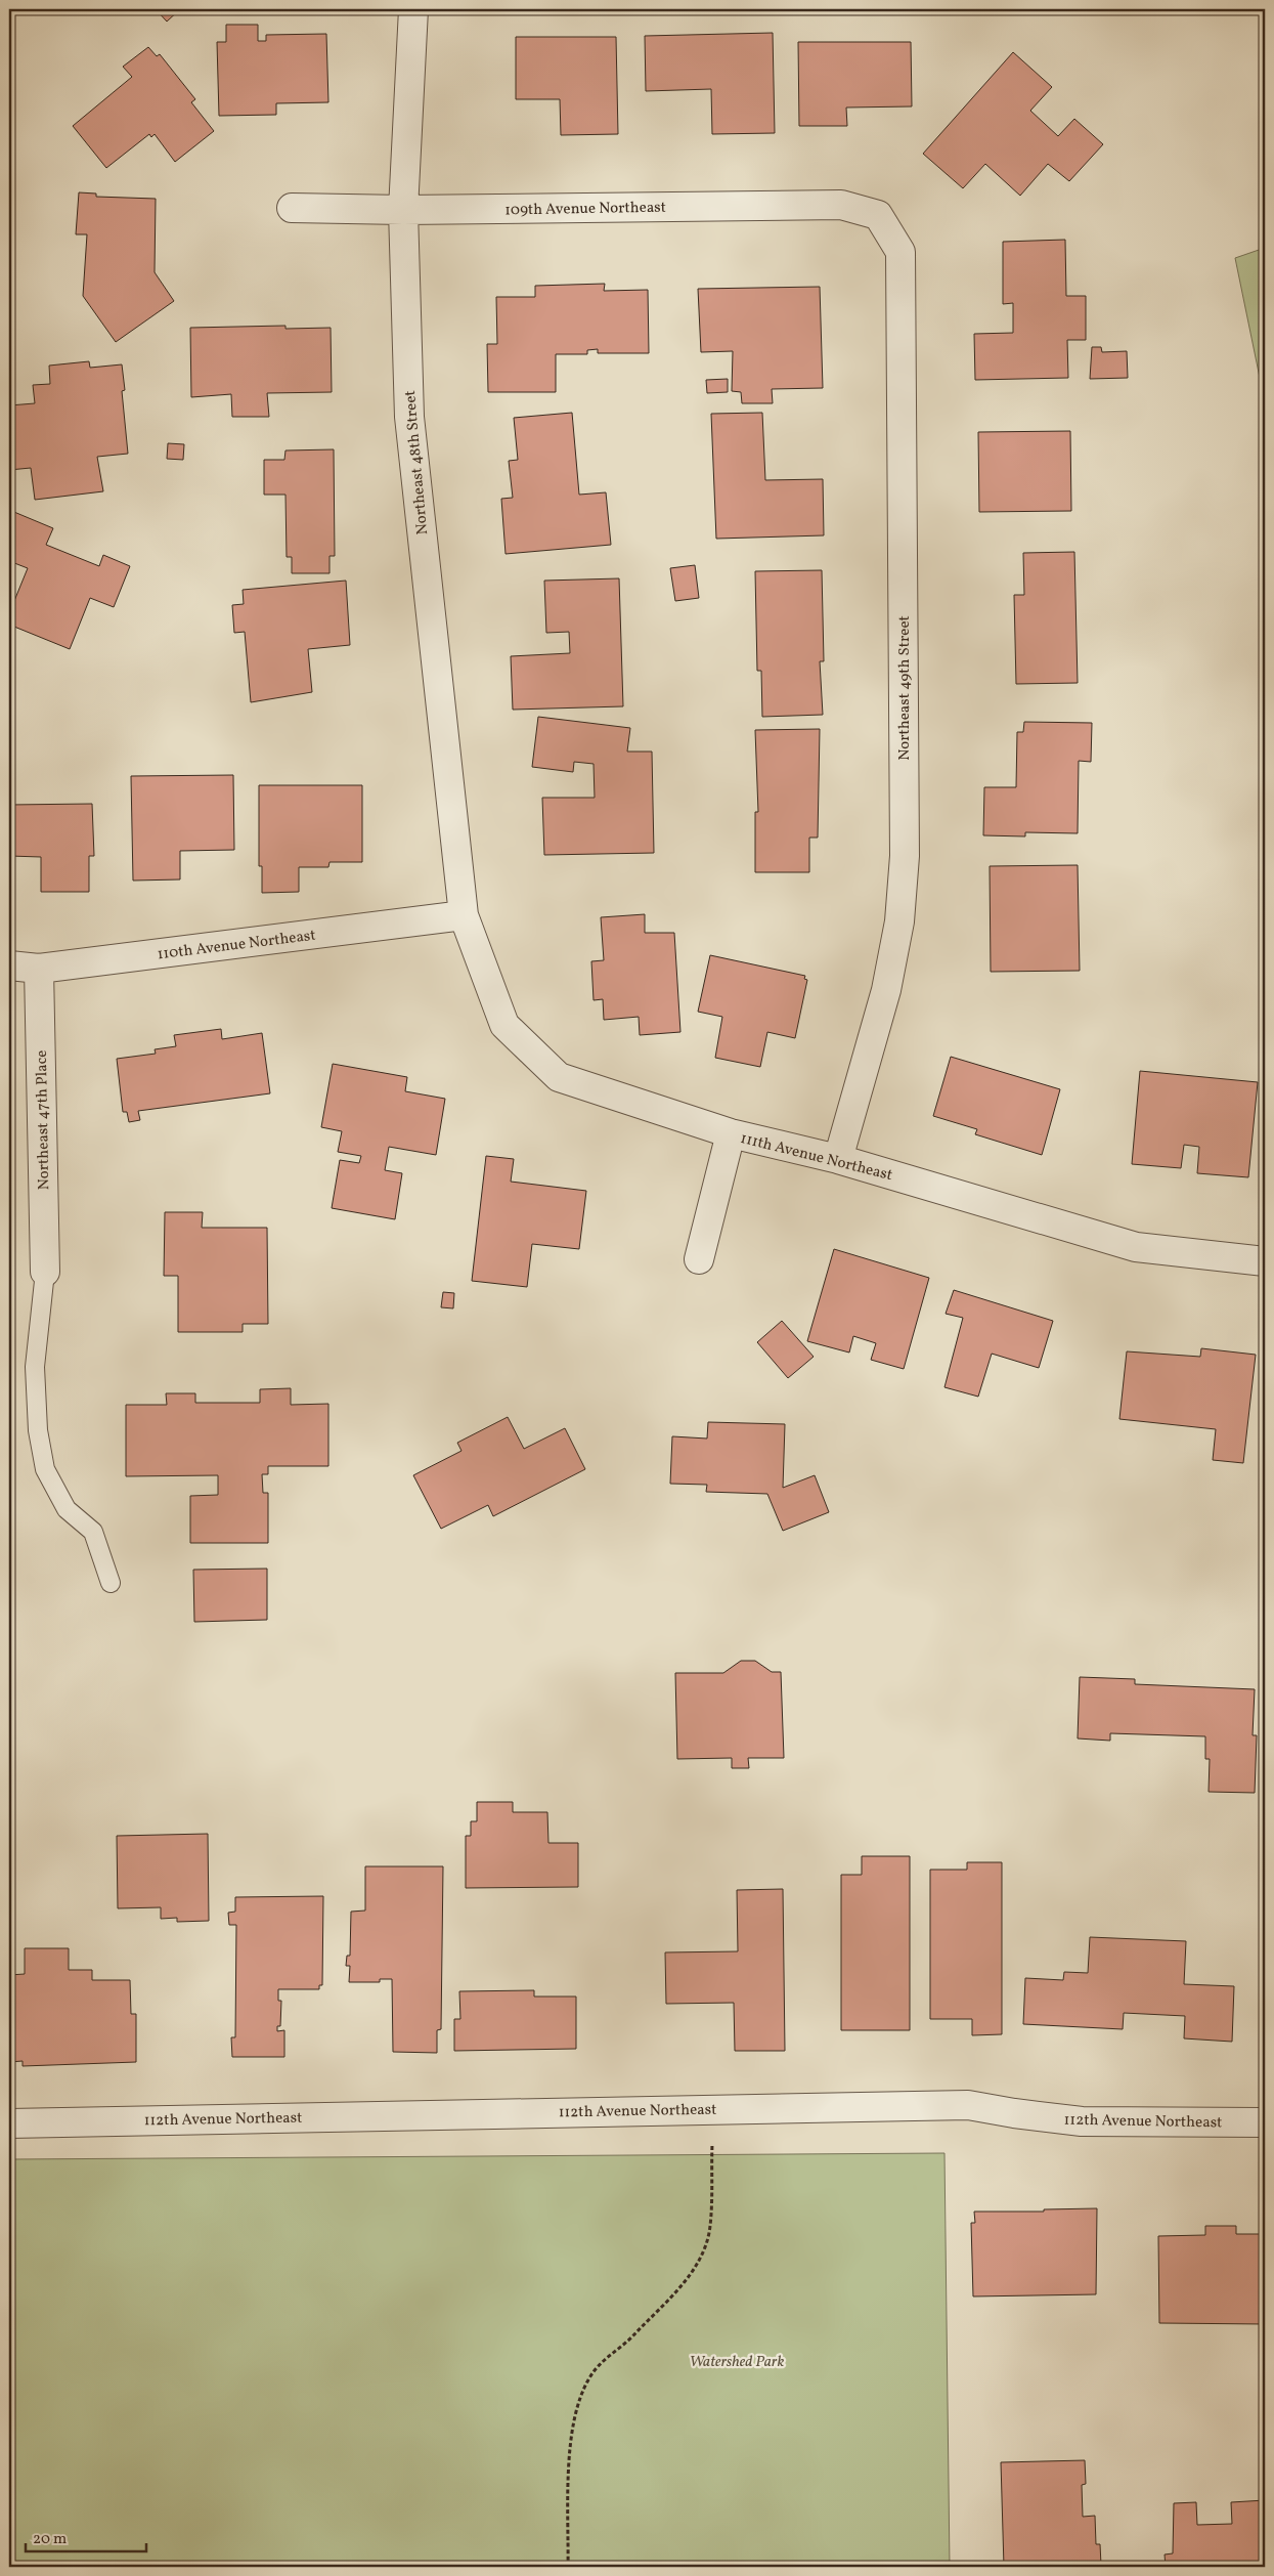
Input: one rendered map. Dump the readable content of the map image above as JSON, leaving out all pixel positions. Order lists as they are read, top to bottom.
{
  "streets": {
    "street": [
      "109th Avenue Northeast",
      "Northeast 48th Street",
      "Northeast 49th Street",
      "110th Avenue Northeast",
      "Northeast 47th Place",
      "111th Avenue Northeast",
      "112th Avenue Northeast"
    ]
  },
  "crossings": [
    ["109th Avenue Northeast", "Northeast 48th Street"],
    ["109th Avenue Northeast", "Northeast 49th Street"],
    ["Northeast 48th Street", "110th Avenue Northeast"],
    ["Northeast 48th Street", "111th Avenue Northeast"],
    ["Northeast 49th Street", "111th Avenue Northeast"],
    ["110th Avenue Northeast", "Northeast 47th Place"],
    ["110th Avenue Northeast", "111th Avenue Northeast"]
  ],
  "parks": ["Watershed Park"],
  "scale_bar": "20 m"
}
